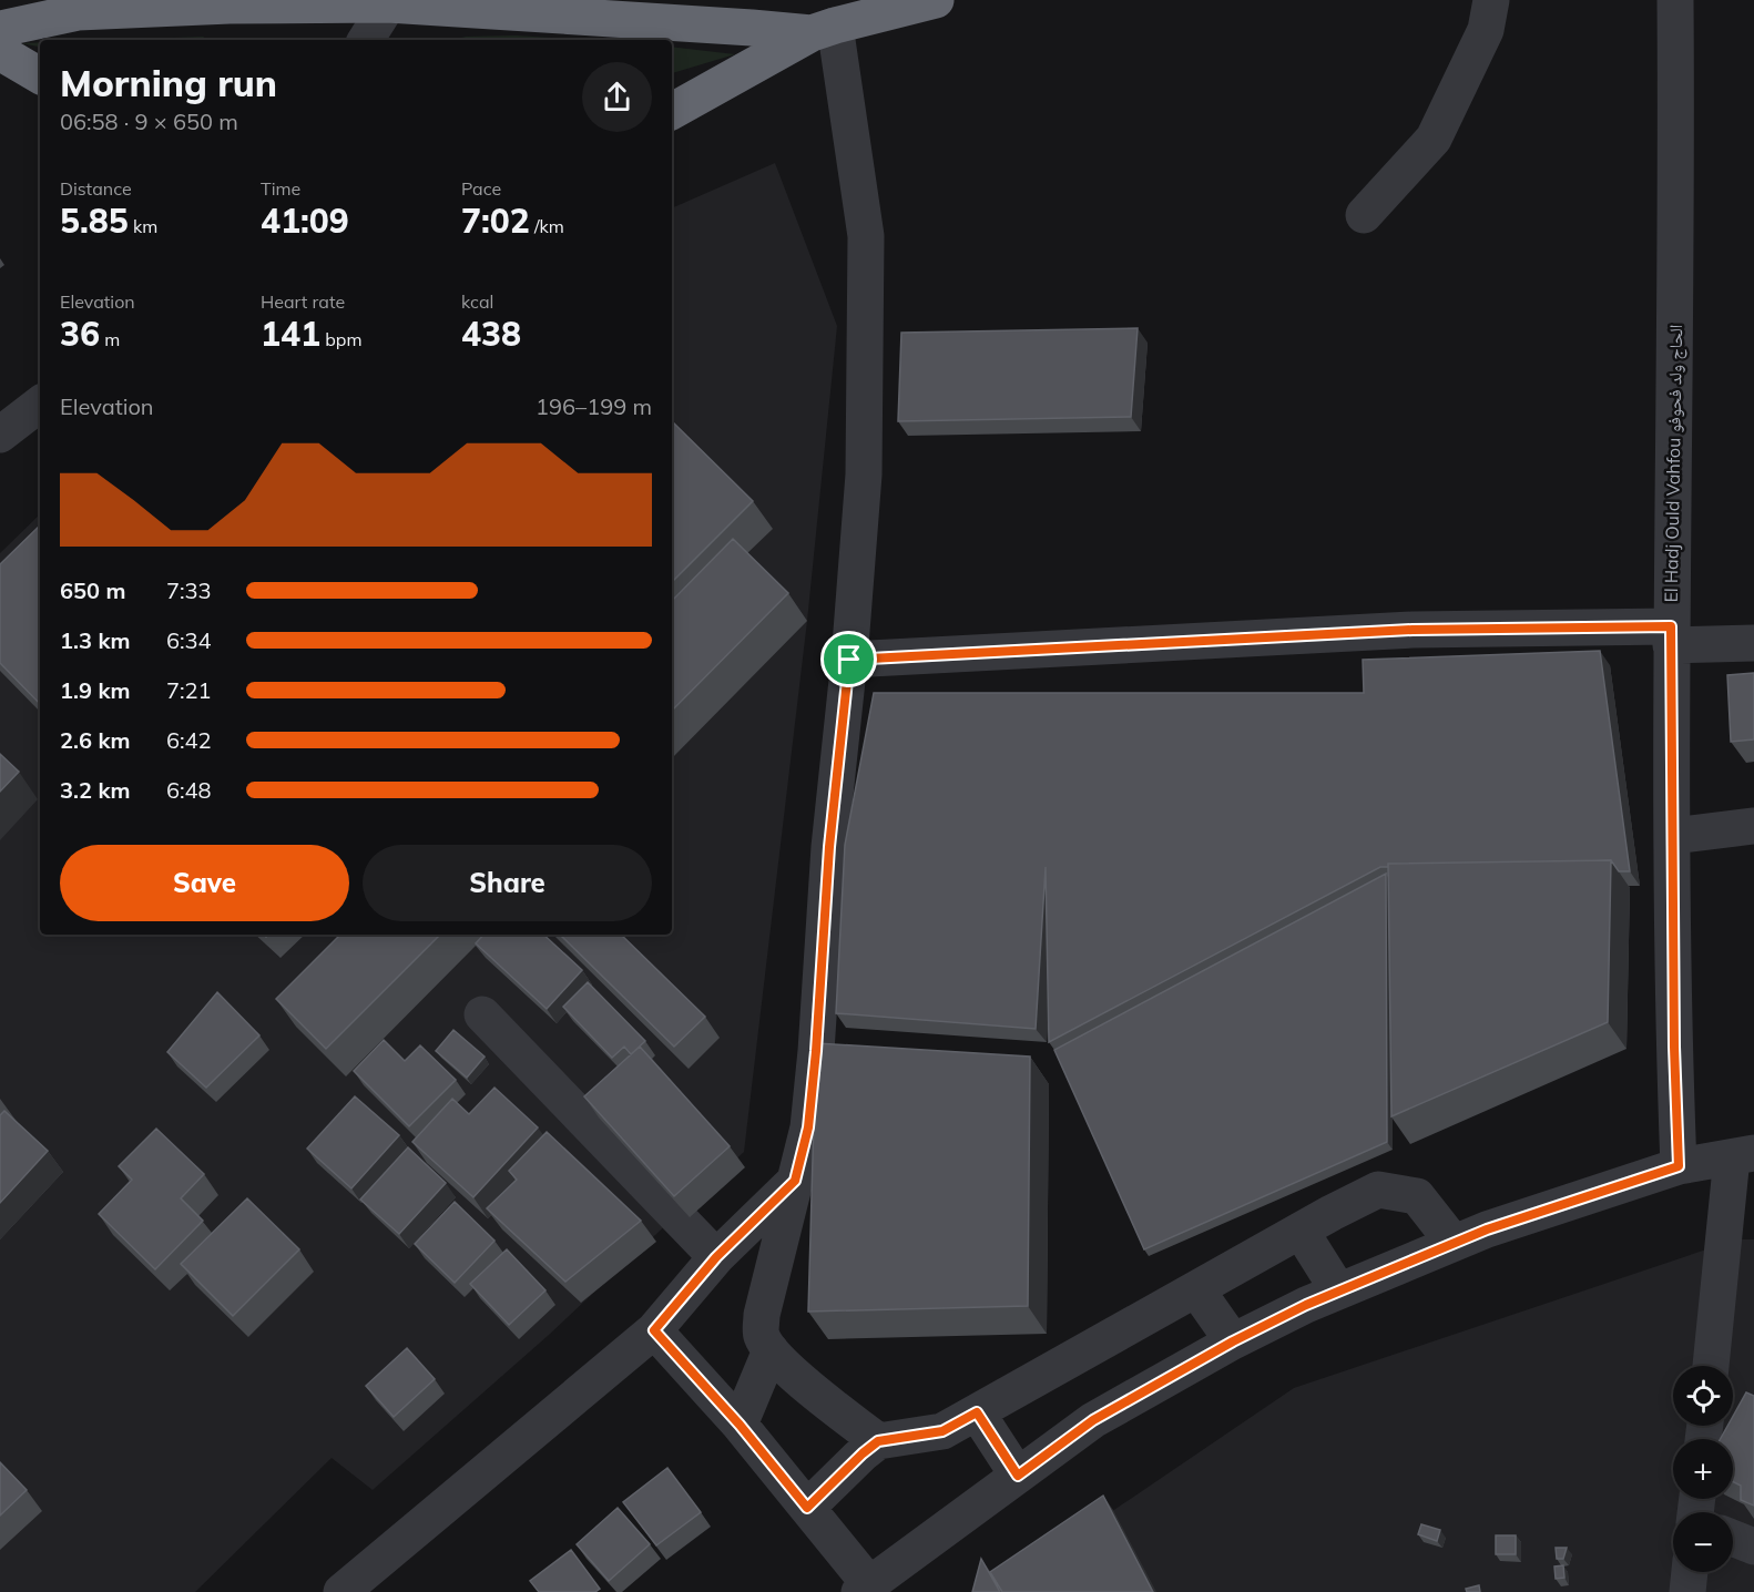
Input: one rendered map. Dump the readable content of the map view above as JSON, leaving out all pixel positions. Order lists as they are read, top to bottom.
{
  "streets": {
    "street": ["El Hadj Ould Vahfou الحاج ولد فحوفو"]
  },
  "page": {
    "heading": ["Morning run", "06:58 · 9 × 650 m"],
    "stats": [
      ["Distance", "5.85 km"],
      ["Time", "41:09"],
      ["Pace", "7:02 /km"],
      ["Elevation", "36 m"],
      ["Heart rate", "141 bpm"],
      ["kcal", "438"]
    ],
    "chart": ["Elevation", "196–199 m"],
    "list": [
      {
        "name": "650 m",
        "note": "7:33"
      },
      {
        "name": "1.3 km",
        "note": "6:34"
      },
      {
        "name": "1.9 km",
        "note": "7:21"
      },
      {
        "name": "2.6 km",
        "note": "6:42"
      },
      {
        "name": "3.2 km",
        "note": "6:48"
      }
    ],
    "buttons": ["Save", "Share"],
    "map_buttons": ["+", "−"]
  }
}
